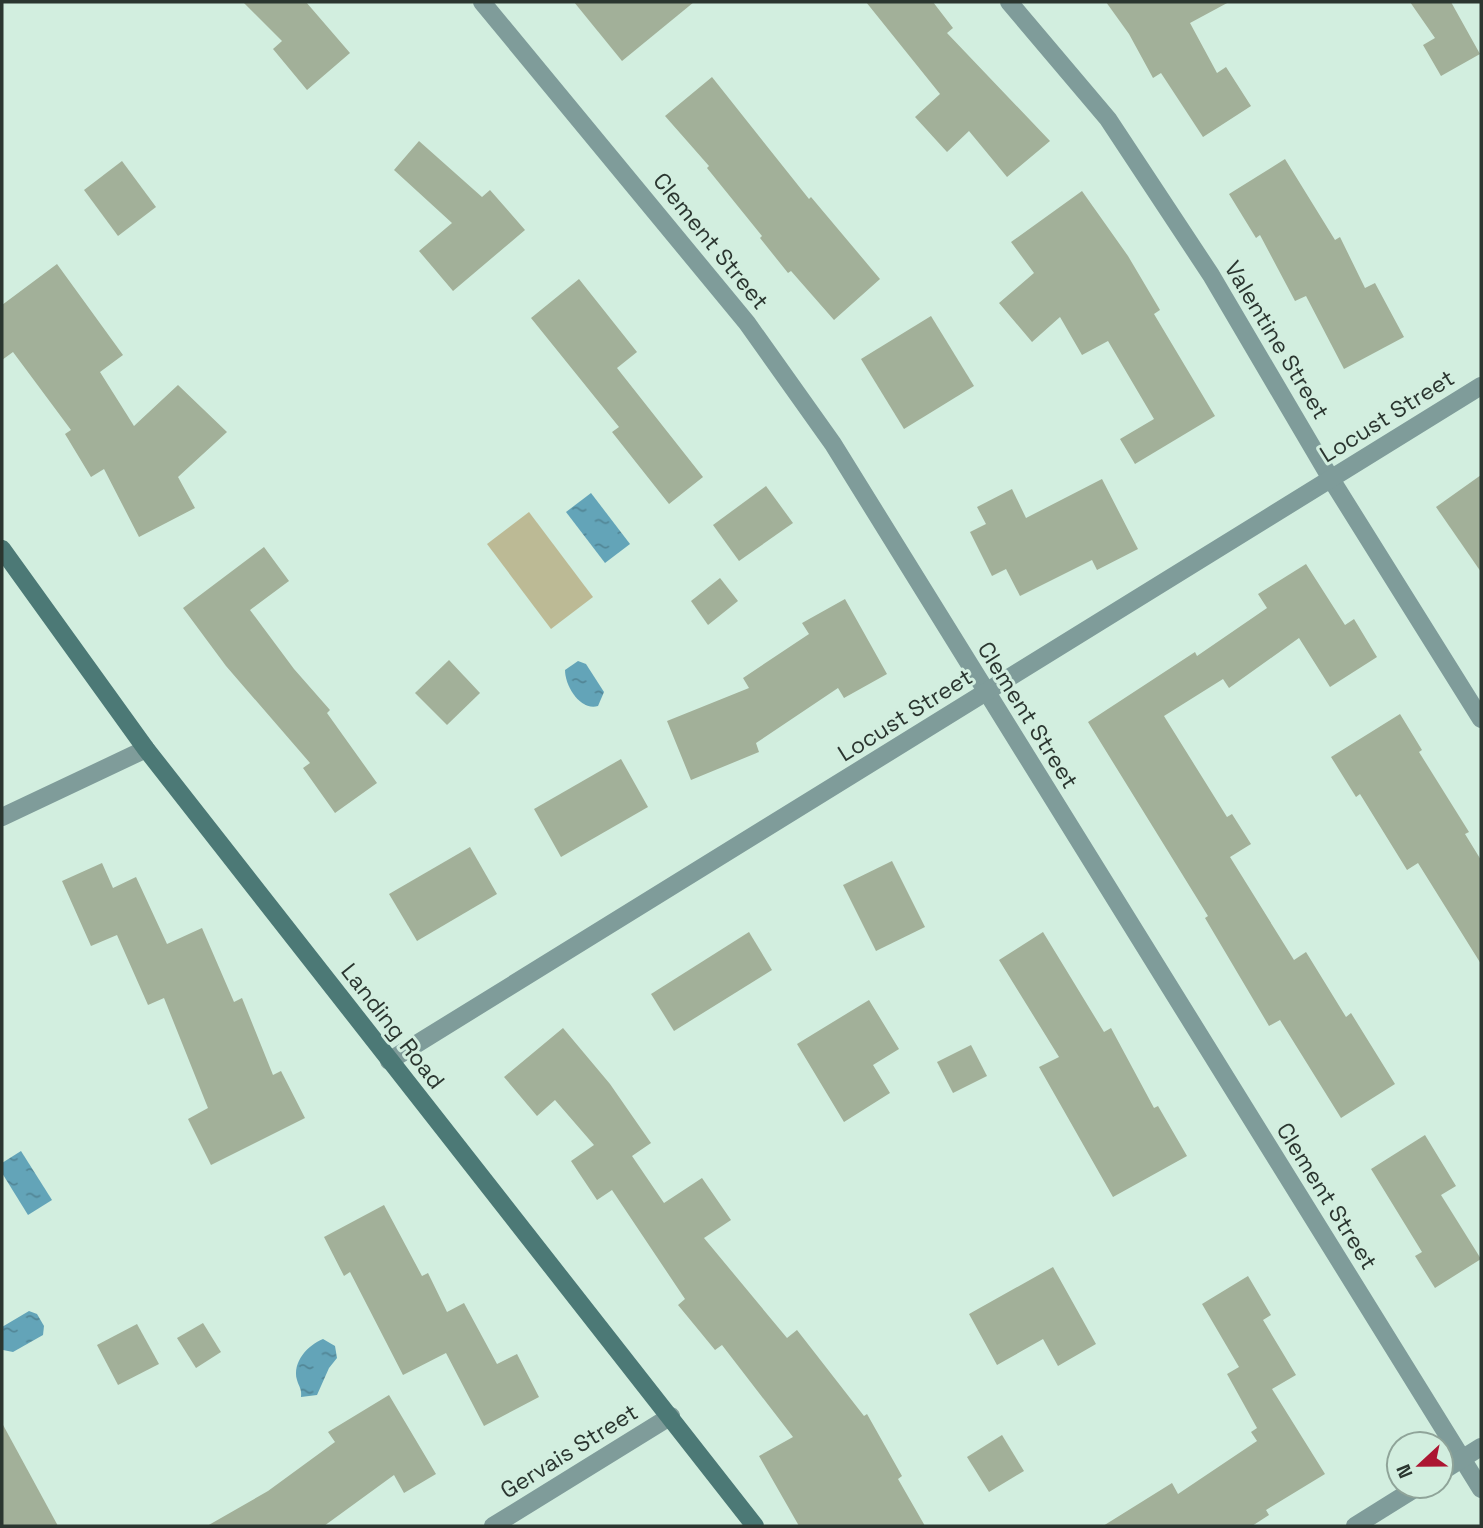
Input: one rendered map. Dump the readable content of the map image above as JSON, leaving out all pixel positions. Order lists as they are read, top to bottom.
{
  "streets": {
    "street": [
      "Clement Street",
      "Valentine Street",
      "Locust Street",
      "Landing Road",
      "Gervais Street"
    ]
  },
  "crossings": [
    ["Clement Street", "Locust Street"],
    ["Valentine Street", "Locust Street"],
    ["Locust Street", "Landing Road"],
    ["Landing Road", "Gervais Street"]
  ],
  "north": "left"
}
